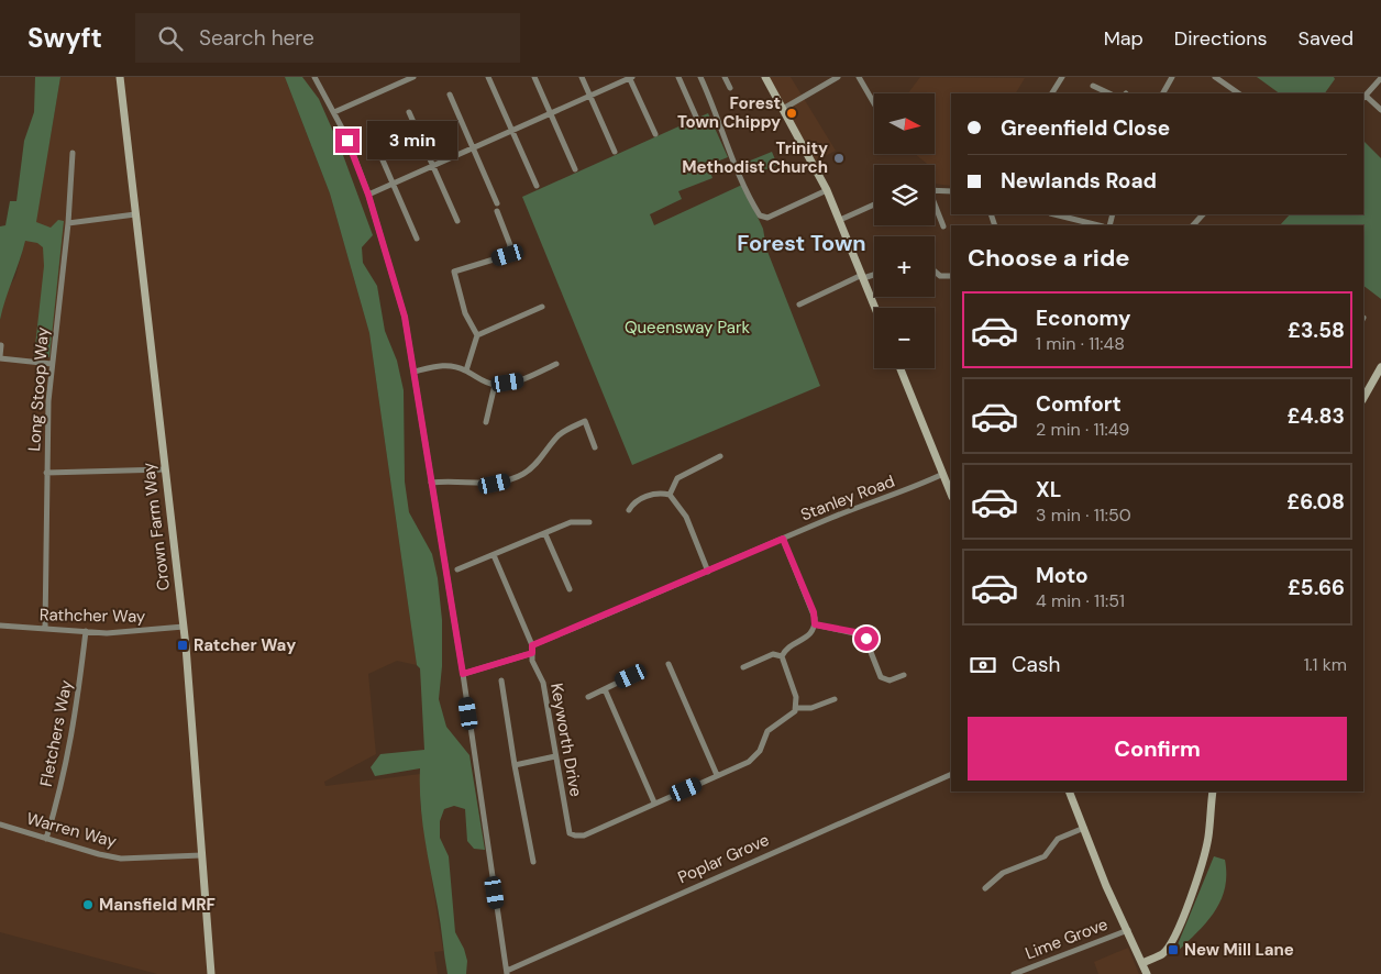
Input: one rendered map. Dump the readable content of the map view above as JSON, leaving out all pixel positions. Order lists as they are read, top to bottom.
{
  "streets": {
    "street": [
      "Long Stoop Way",
      "Stanley Road",
      "Crown Farm Way",
      "Rathcher Way",
      "Fletchers Way",
      "Keyworth Drive",
      "Warren Way",
      "Poplar Grove",
      "Lime Grove"
    ]
  },
  "crossings": [
    ["Long Stoop Way", "Rathcher Way"],
    ["Crown Farm Way", "Rathcher Way"],
    ["Crown Farm Way", "Warren Way"],
    ["Rathcher Way", "Fletchers Way"],
    ["Fletchers Way", "Warren Way"]
  ],
  "districts": ["Forest Town"],
  "parks": ["Queensway Park"],
  "places": {
    "other": ["Forest Town Chippy", "Trinity Methodist Church", "Mansfield MRF"],
    "transit": ["Ratcher Way", "New Mill Lane"]
  },
  "north": "right",
  "page": {
    "header": "Swyft",
    "search": "Search here",
    "nav": ["Map", "Directions", "Saved"],
    "map_buttons": ["+", "−"],
    "banner": ["Greenfield Close", "Newlands Road"],
    "bubble": "3 min",
    "heading": "Choose a ride",
    "list": [
      {
        "name": "Economy",
        "note": "1 min · 11:48",
        "value": "£3.58"
      },
      {
        "name": "Comfort",
        "note": "2 min · 11:49",
        "value": "£4.83"
      },
      {
        "name": "XL",
        "note": "3 min · 11:50",
        "value": "£6.08"
      },
      {
        "name": "Moto",
        "note": "4 min · 11:51",
        "value": "£5.66"
      }
    ],
    "pay": ["Cash", "1.1 km"],
    "buttons": "Confirm"
  }
}
